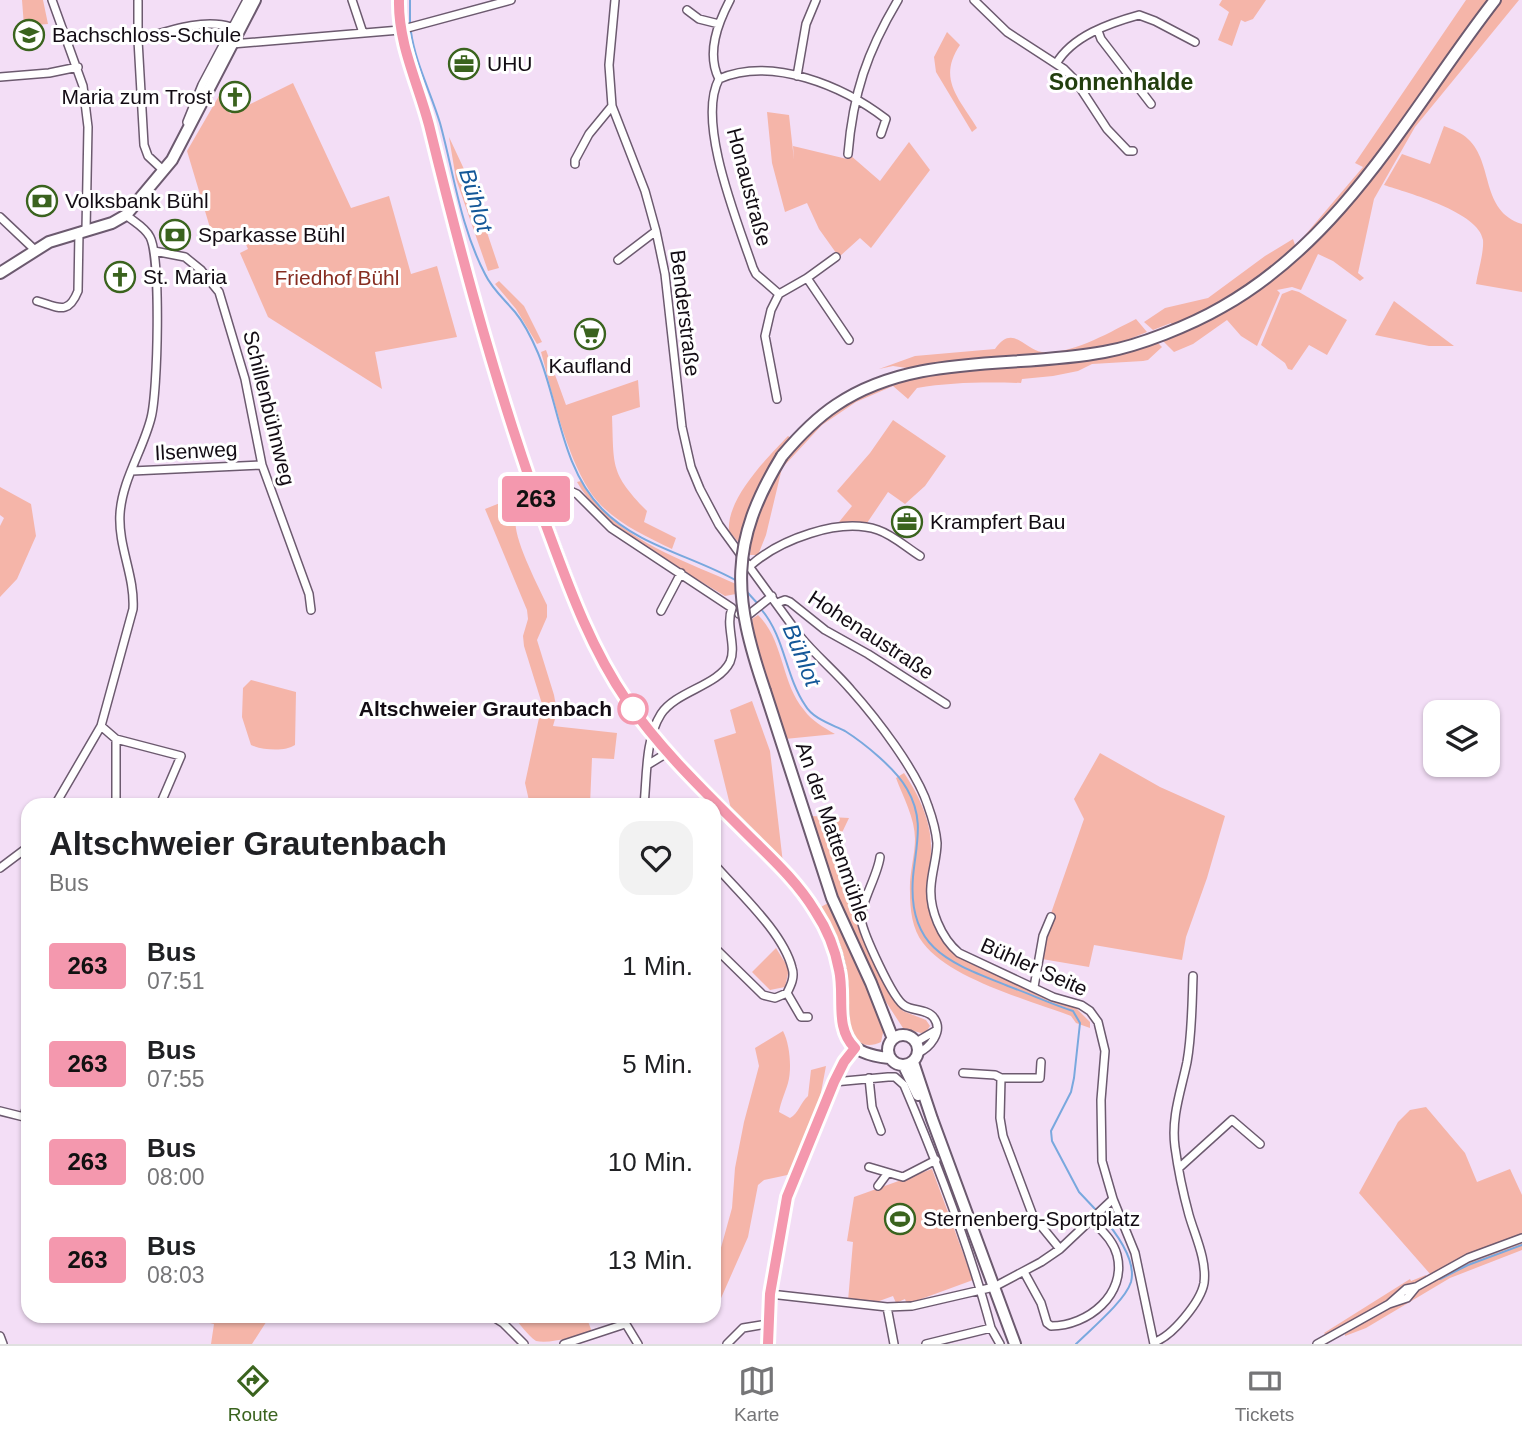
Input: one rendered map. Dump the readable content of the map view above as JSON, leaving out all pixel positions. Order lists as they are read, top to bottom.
{
  "streets": {
    "main road": ["An der Mattenmühle"],
    "street": [
      "Honaustraße",
      "Benderstraße",
      "Schillenbühnweg",
      "Ilsenweg",
      "Hohenaustraße",
      "Bühler Seite"
    ]
  },
  "crossings": [
    ["Benderstraße", "Bühler Seite"],
    ["Schillenbühnweg", "Ilsenweg"],
    ["Hohenaustraße", "Bühler Seite"]
  ],
  "districts": ["Sonnenhalde"],
  "water": ["Bühlot"],
  "parks": ["Friedhof Bühl"],
  "places": {
    "school or university": ["Bachschloss-Schule"],
    "office": ["UHU", "Krampfert Bau"],
    "church": ["Maria zum Trost", "St. Maria"],
    "bank": ["Volksbank Bühl", "Sparkasse Bühl"],
    "supermarket": ["Kaufland"],
    "other": ["Altschweier Grautenbach"],
    "sports": ["Sternenberg-Sportplatz"]
  },
  "lines": ["bus line 263"],
  "page": {
    "on_map": "263",
    "heading": ["Altschweier Grautenbach", "Bus"],
    "list": [
      {
        "mark": "263",
        "name": "Bus",
        "note": "07:51",
        "value": "1 Min."
      },
      {
        "mark": "263",
        "name": "Bus",
        "note": "07:55",
        "value": "5 Min."
      },
      {
        "mark": "263",
        "name": "Bus",
        "note": "08:00",
        "value": "10 Min."
      },
      {
        "mark": "263",
        "name": "Bus",
        "note": "08:03",
        "value": "13 Min."
      }
    ],
    "tabs": ["Route", "Karte", "Tickets"]
  }
}
